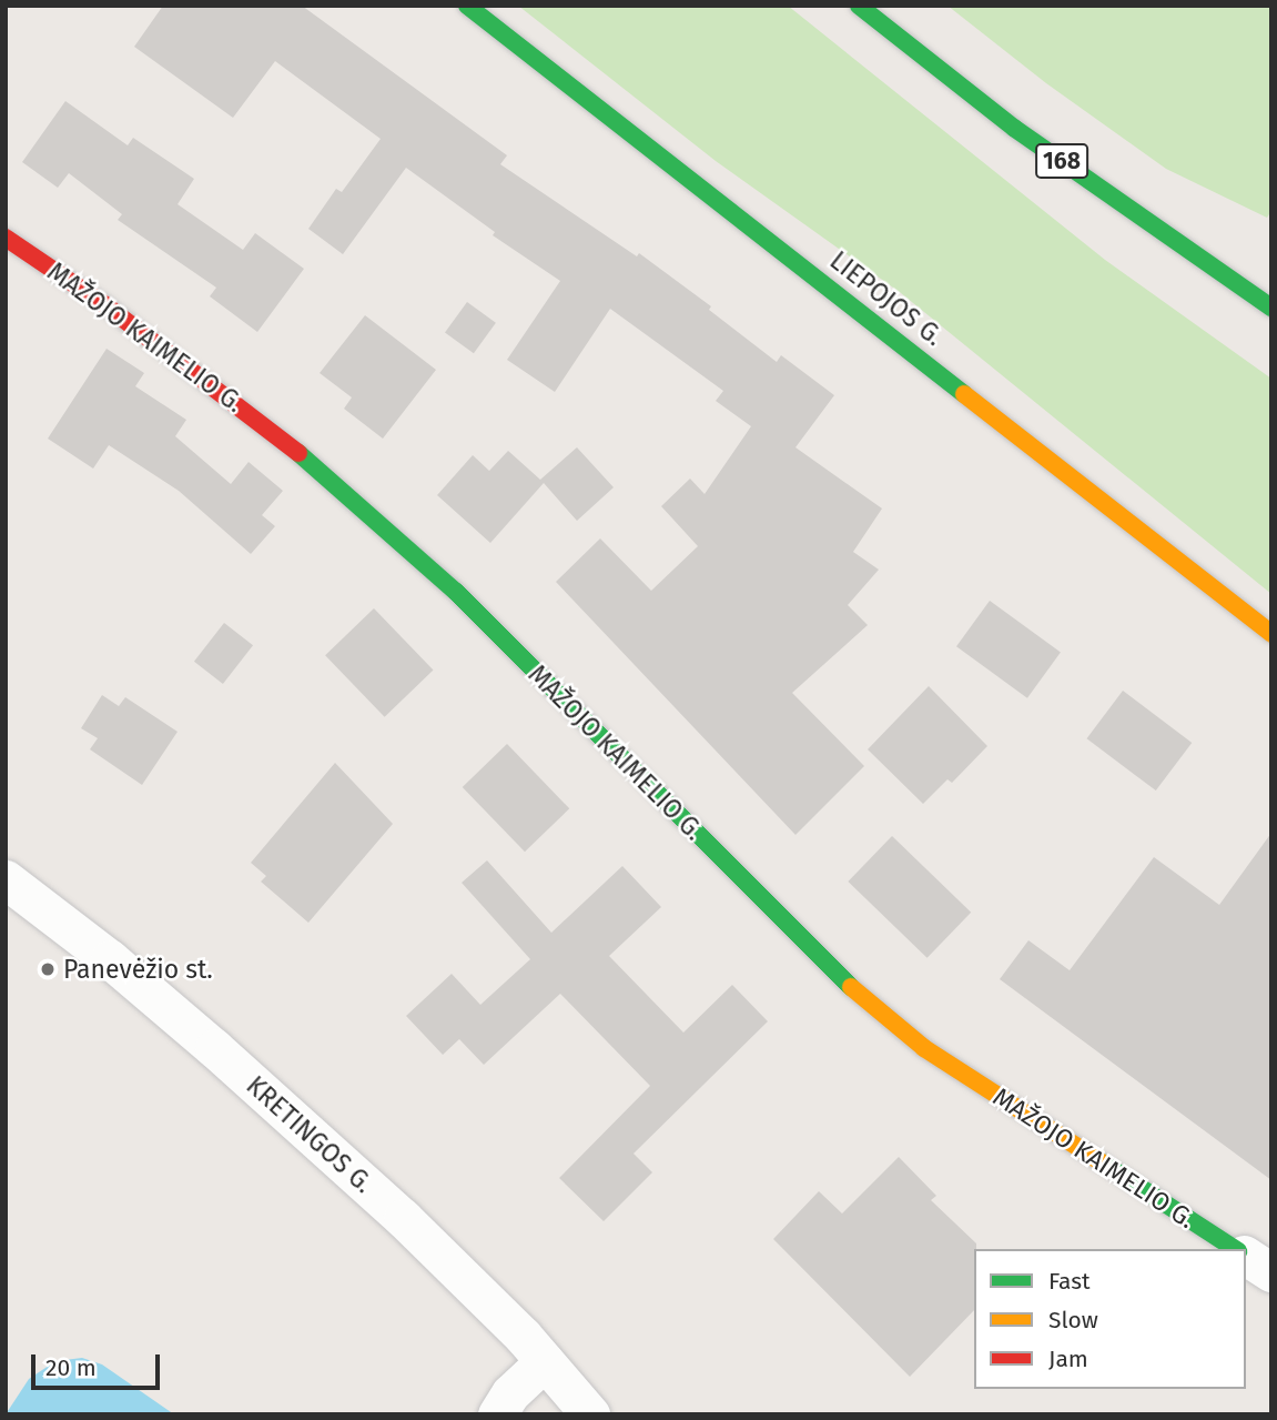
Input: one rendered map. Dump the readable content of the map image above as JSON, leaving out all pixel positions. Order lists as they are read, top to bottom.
{
  "streets": {
    "street": [
      "168",
      "LIEPOJOS G.",
      "MAŽOJO KAIMELIO G.",
      "KRETINGOS G."
    ]
  },
  "places": ["Panevėžio st."],
  "legend": ["Fast", "Slow", "Jam"],
  "scale_bar": "20 m"
}
